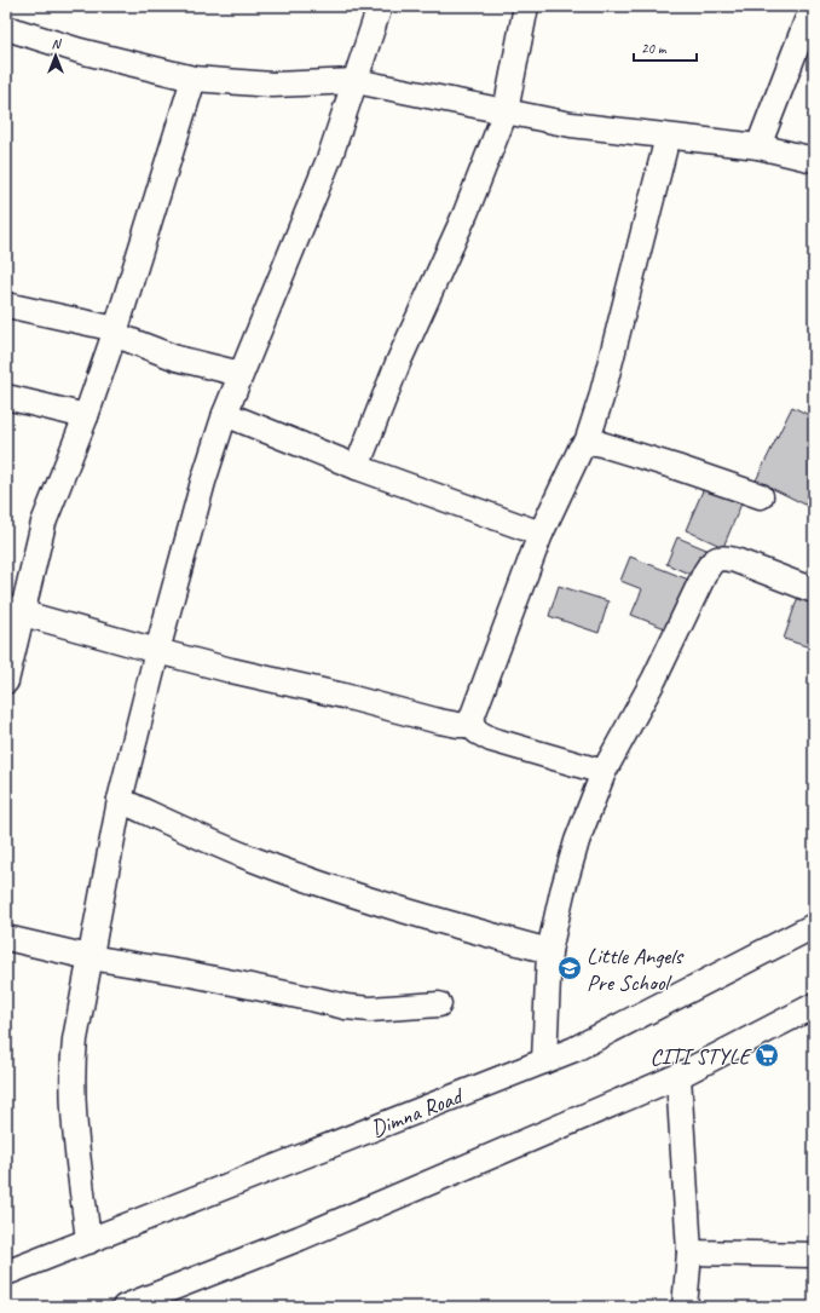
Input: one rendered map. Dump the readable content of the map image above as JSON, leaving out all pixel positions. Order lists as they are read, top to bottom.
{
  "streets": {
    "street": ["Dimna Road"]
  },
  "places": {
    "school or university": ["Little Angels Pre School"],
    "supermarket": ["CITI STYLE"]
  },
  "scale_bar": "20 m",
  "north": "top"
}
